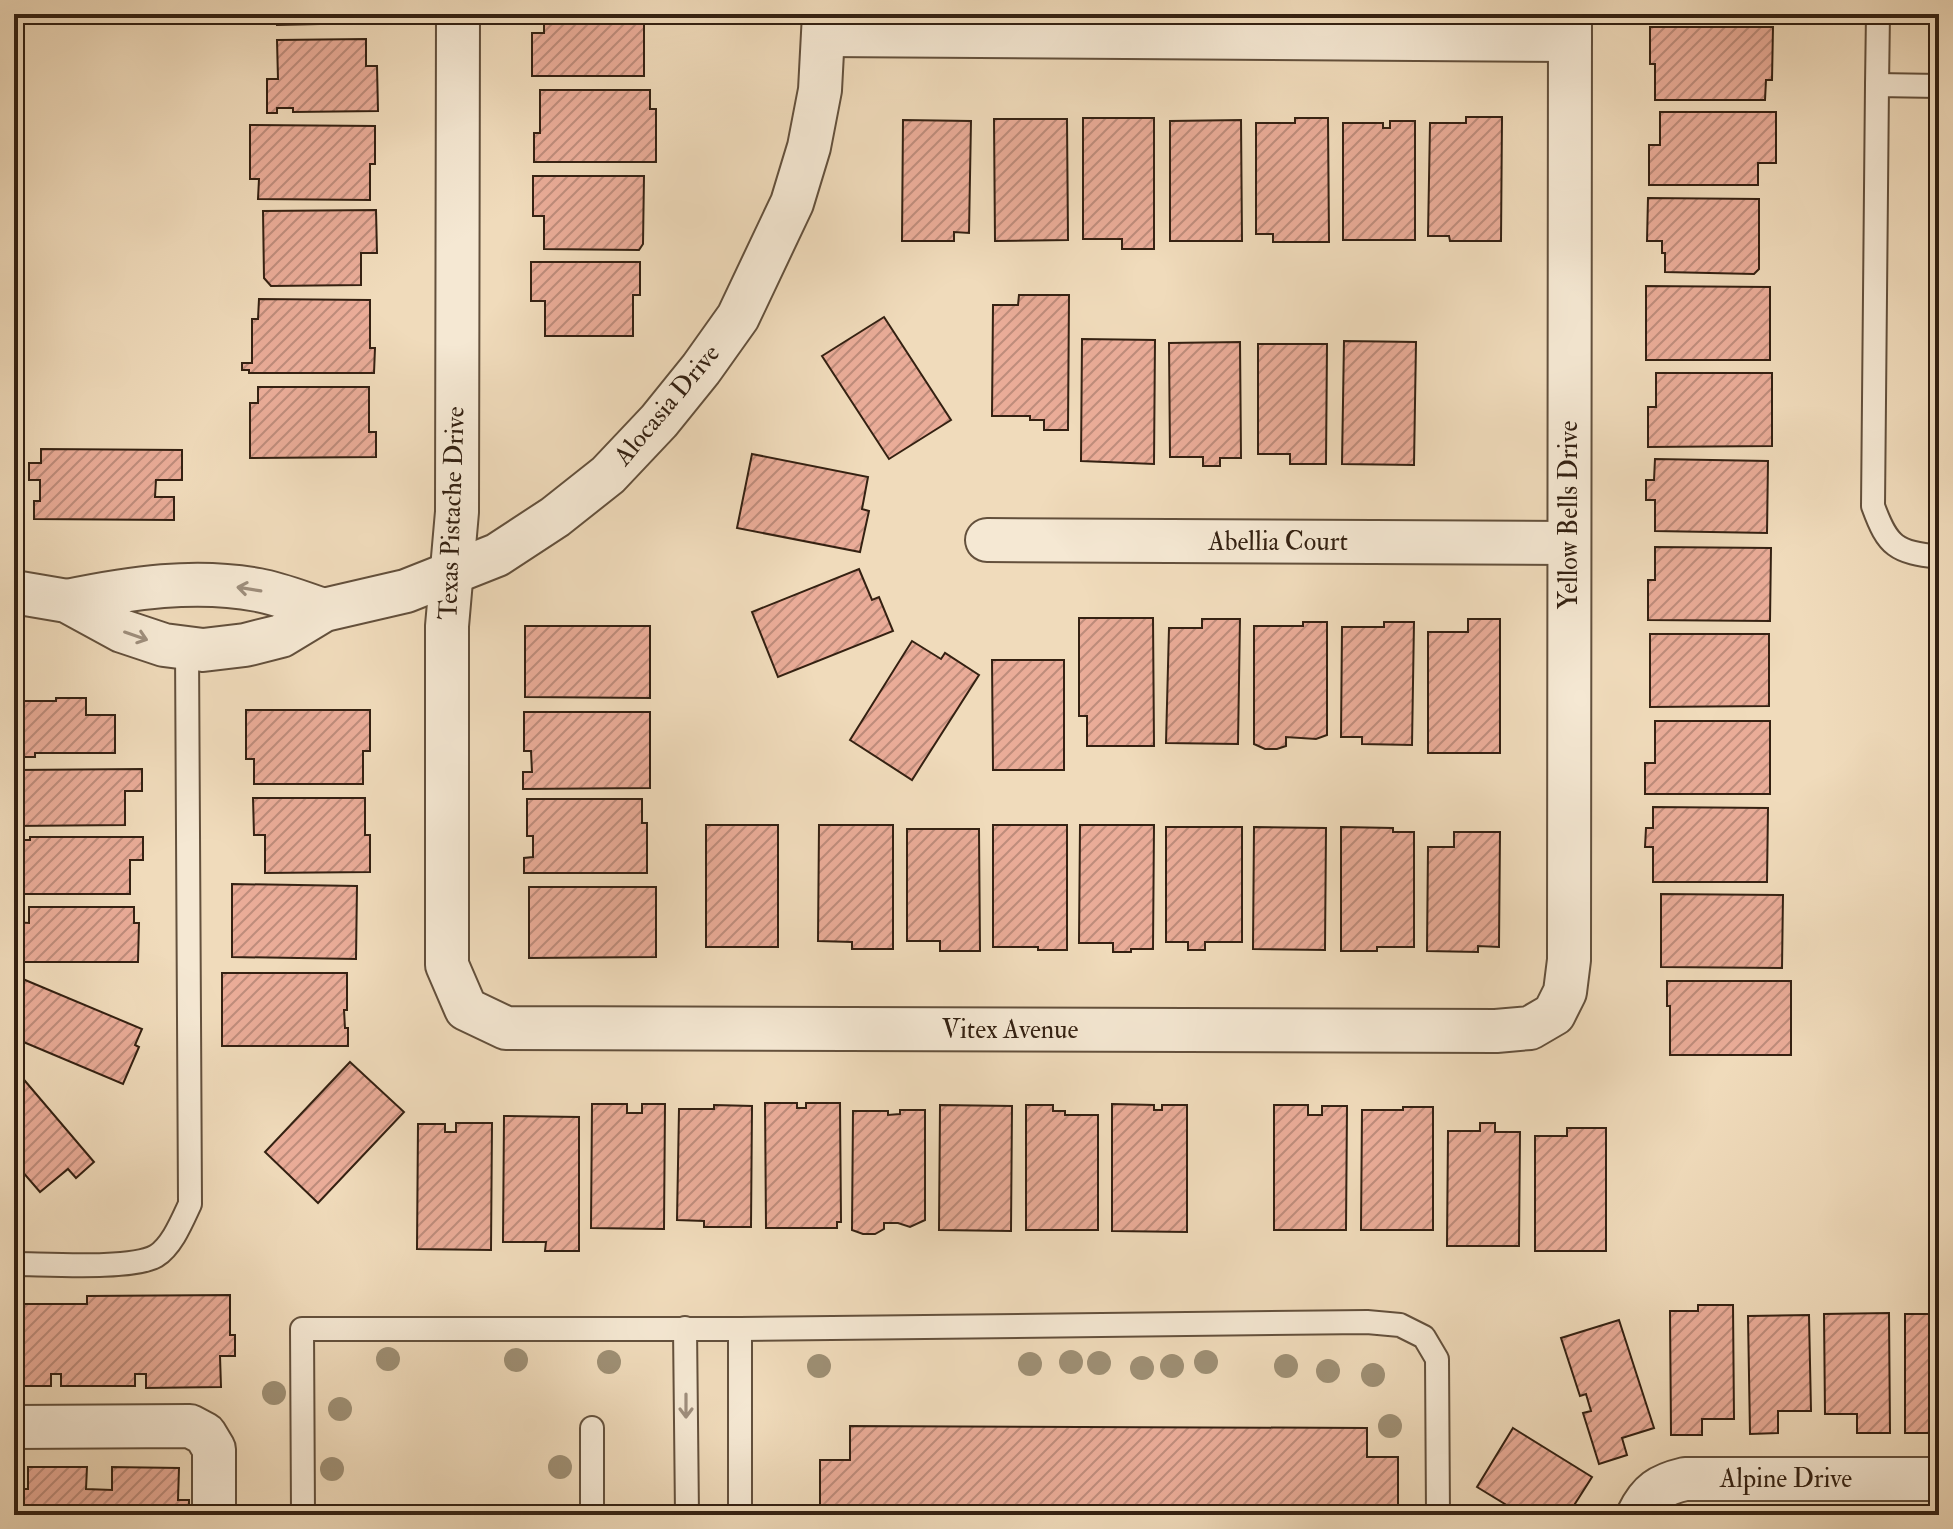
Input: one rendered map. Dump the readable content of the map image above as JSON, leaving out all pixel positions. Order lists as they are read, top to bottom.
{
  "streets": {
    "street": [
      "Alocasia Drive",
      "Texas Pistache Drive",
      "Yellow Bells Drive",
      "Abellia Court",
      "Vitex Avenue",
      "Alpine Drive"
    ]
  },
  "crossings": [
    ["Alocasia Drive", "Texas Pistache Drive"],
    ["Texas Pistache Drive", "Vitex Avenue"],
    ["Yellow Bells Drive", "Abellia Court"],
    ["Yellow Bells Drive", "Vitex Avenue"]
  ]
}
